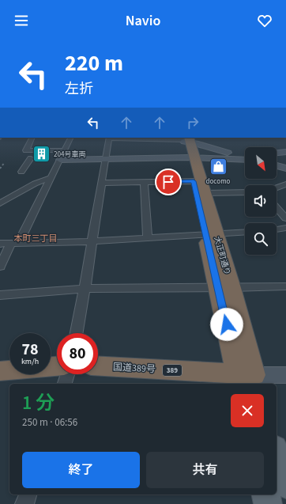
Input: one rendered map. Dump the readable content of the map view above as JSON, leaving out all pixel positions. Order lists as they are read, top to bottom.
{
  "streets": {
    "highway": ["大正町通り", "国道389号", "389"]
  },
  "crossings": [
    ["大正町通り", "国道389号"]
  ],
  "districts": ["本町三丁目"],
  "places": {
    "building": ["204号車両"],
    "shop": ["docomo"]
  },
  "north": "bottom right",
  "page": {
    "header": "Navio",
    "turn": ["220 m", "左折"],
    "speed": "78 km/h",
    "limit": "80",
    "heading": ["1 分", "250 m · 06:56"],
    "buttons": ["終了", "共有"]
  }
}
